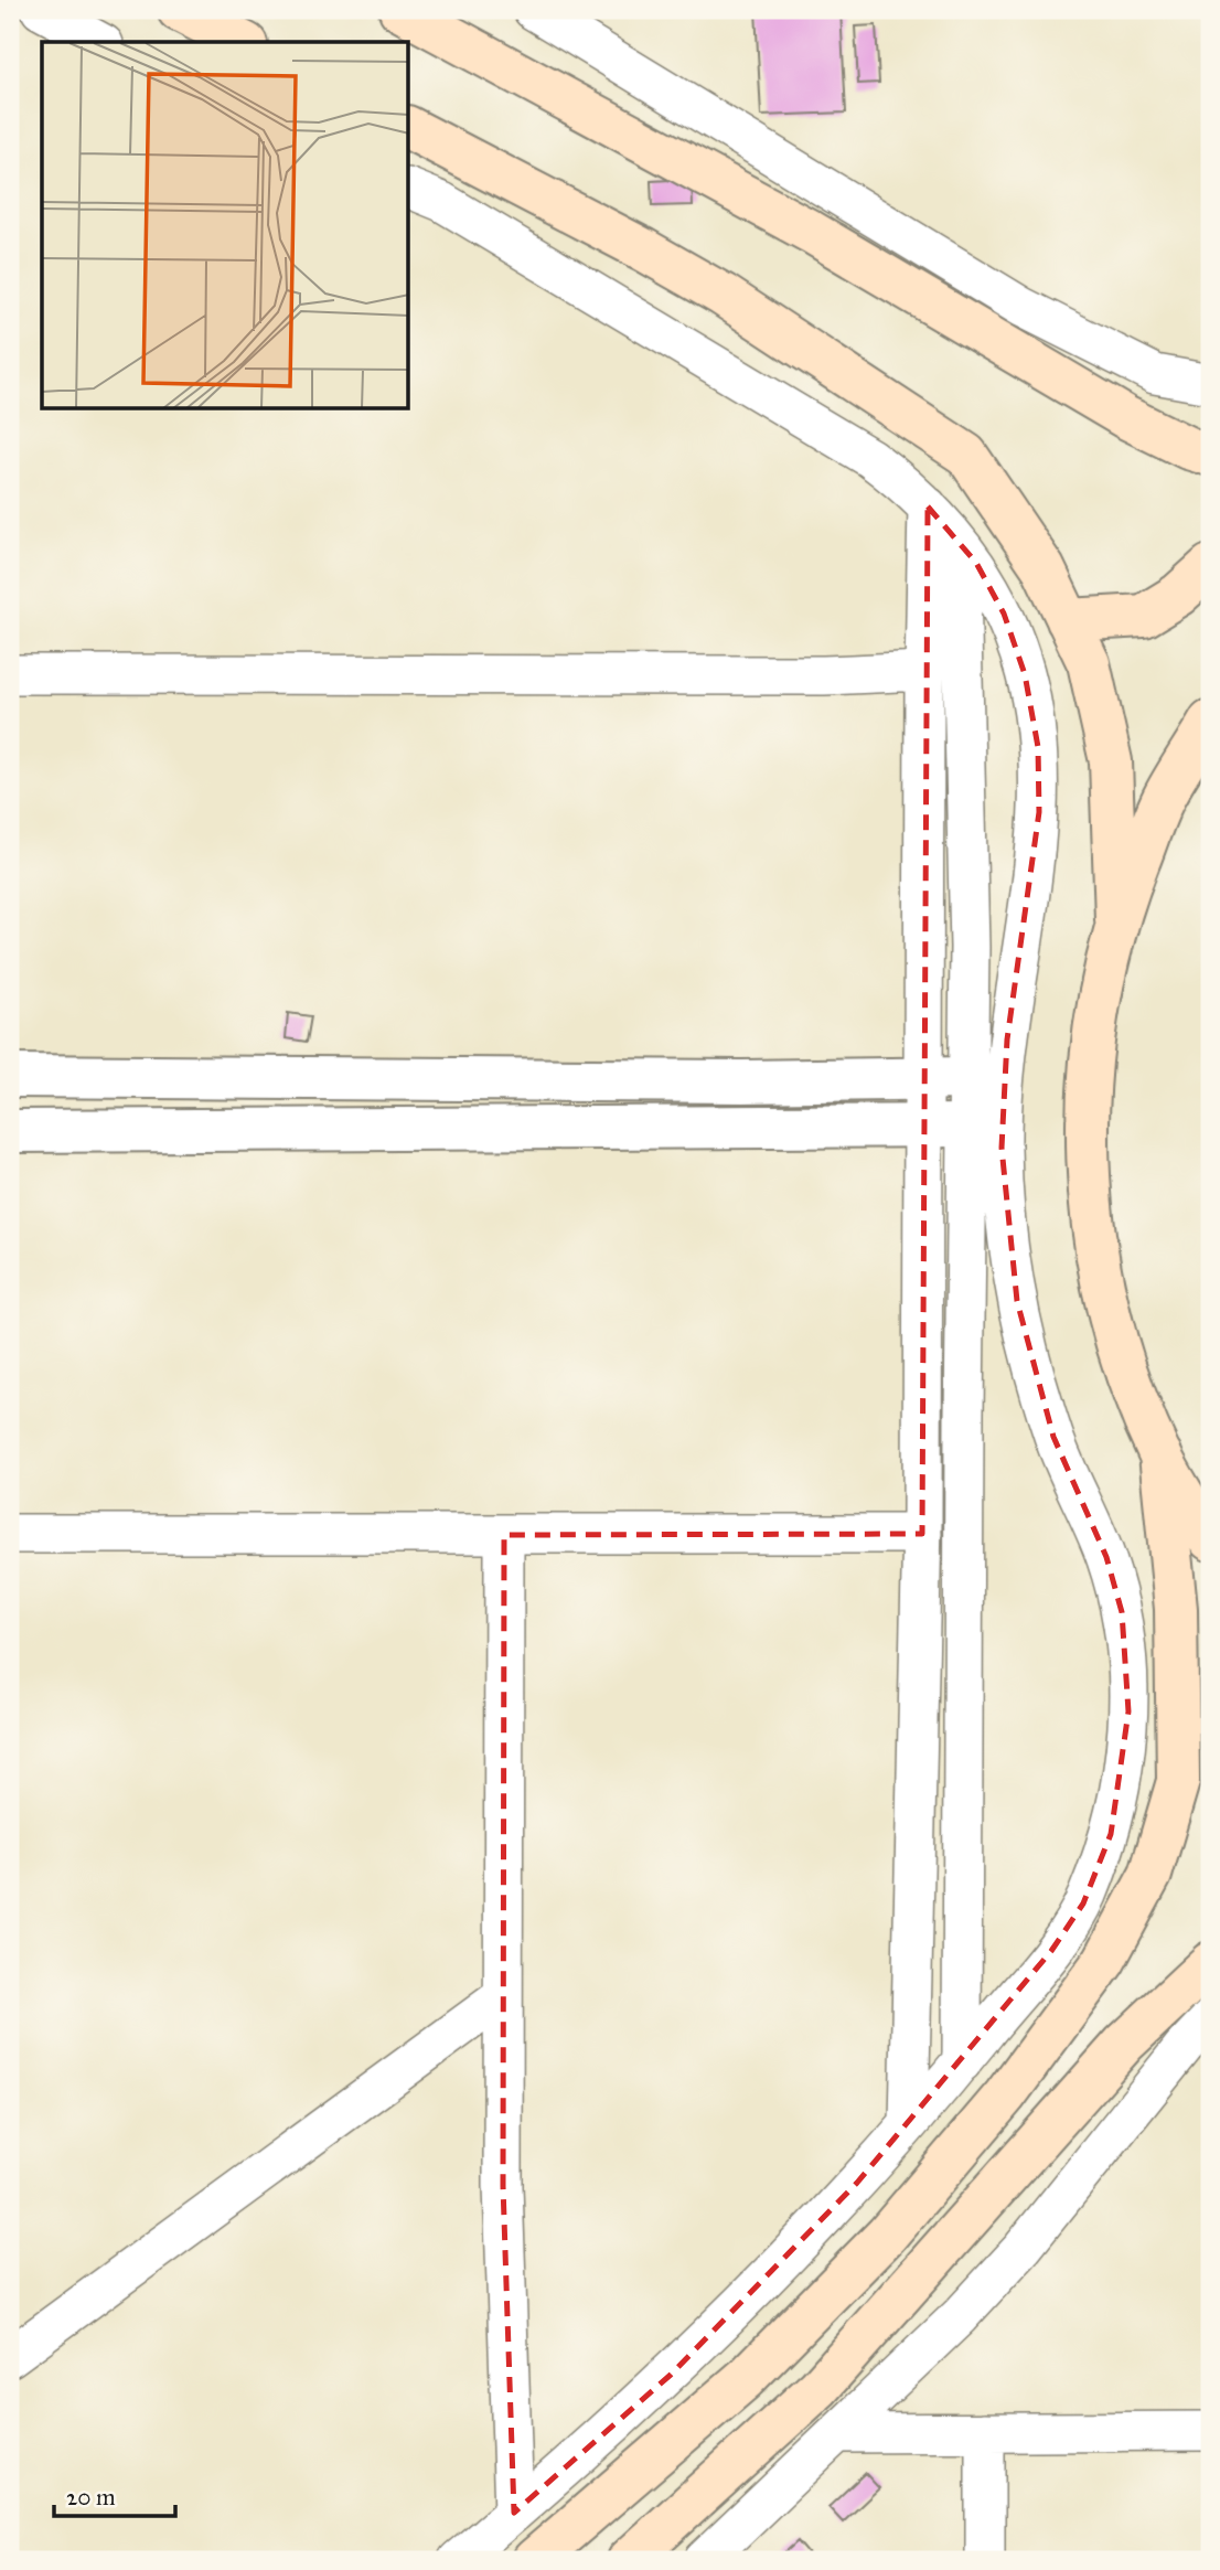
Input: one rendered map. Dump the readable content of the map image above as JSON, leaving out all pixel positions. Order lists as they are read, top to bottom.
{
  "scale_bar": "20 m"
}
